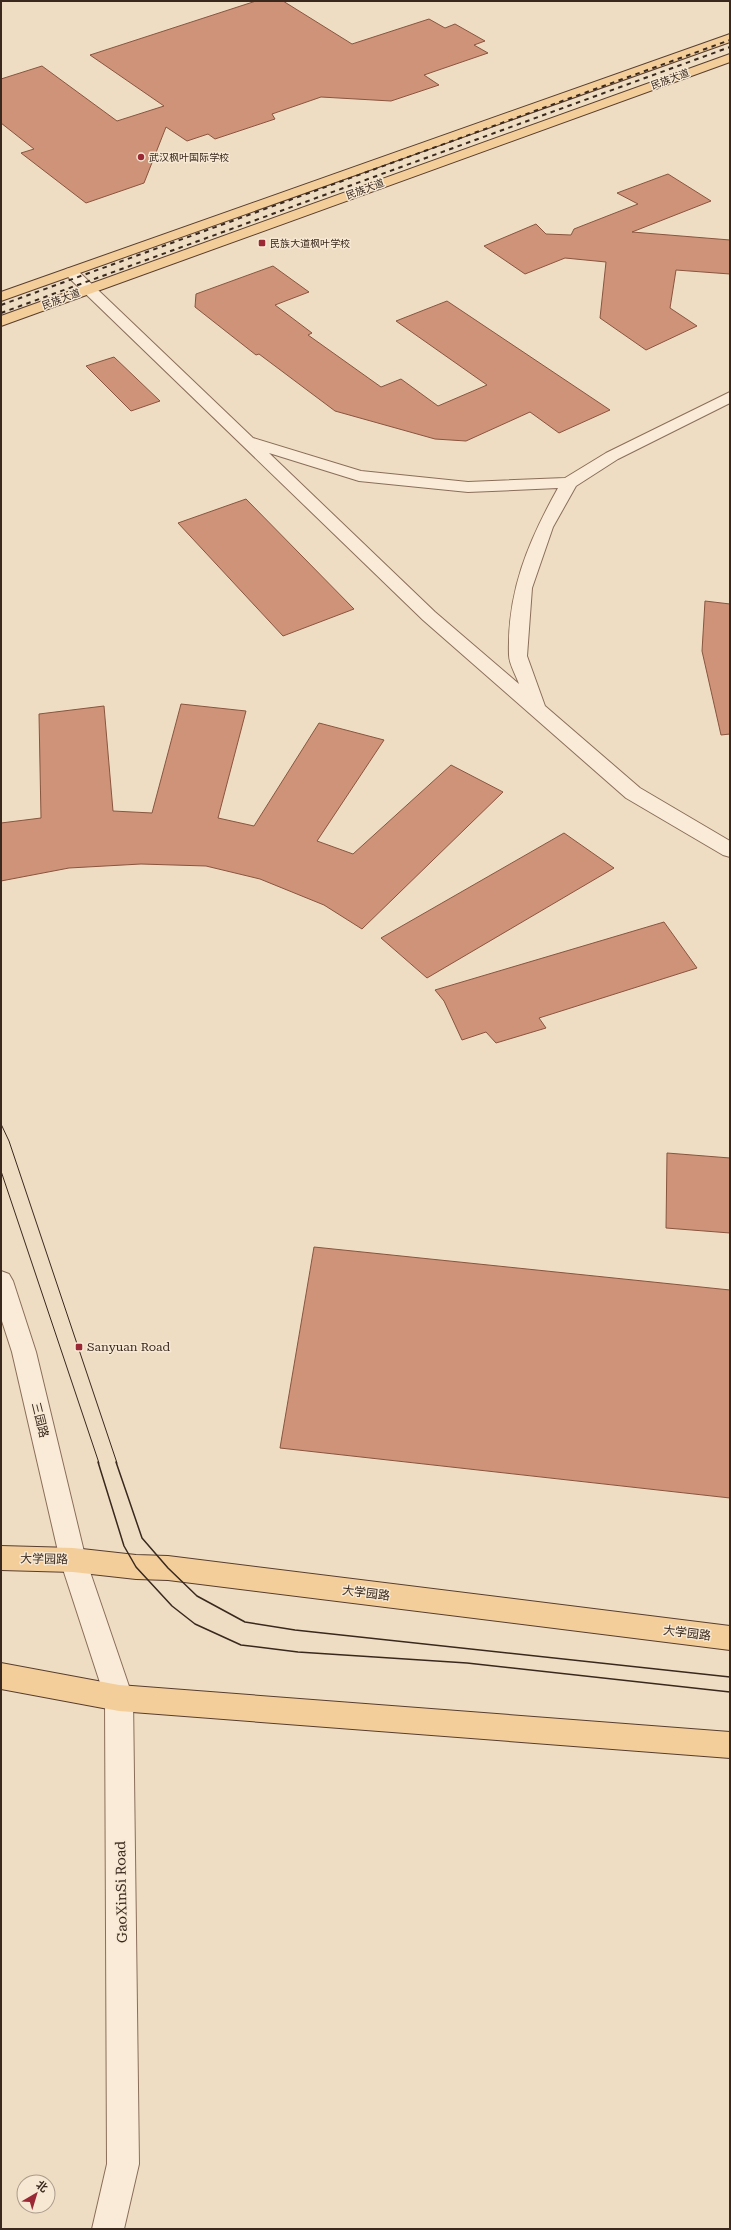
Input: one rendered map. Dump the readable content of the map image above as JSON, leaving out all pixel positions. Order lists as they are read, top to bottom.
{
  "streets": {
    "main road": ["民族大道", "大学园路"],
    "street": ["三园路", "GaoXinSi Road"]
  },
  "crossings": [
    ["三园路", "大学园路"],
    ["三园路", "GaoXinSi Road"],
    ["大学园路", "GaoXinSi Road"]
  ],
  "places": {
    "other": ["武汉枫叶国际学校"],
    "transit": ["民族大道枫叶学校", "Sanyuan Road"]
  },
  "north": "top right"
}
